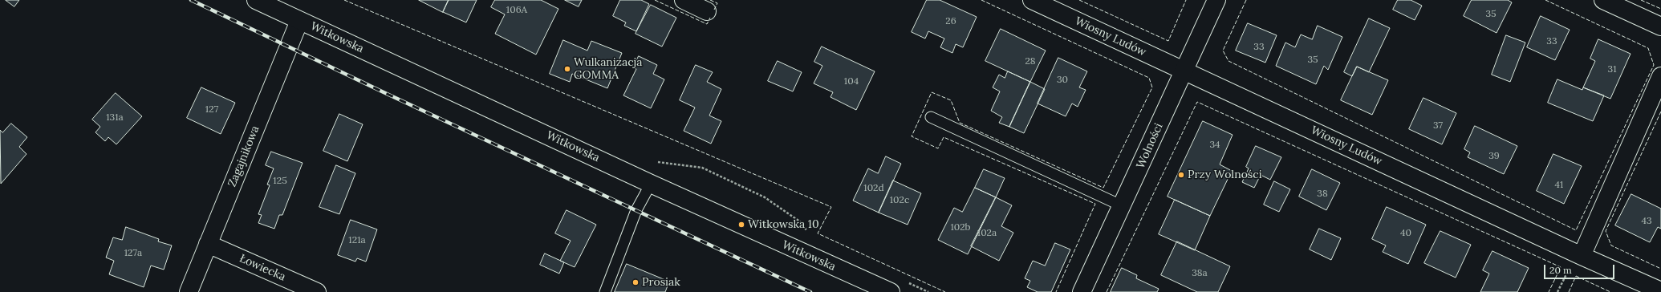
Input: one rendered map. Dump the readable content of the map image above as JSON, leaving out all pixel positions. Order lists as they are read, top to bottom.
{
  "streets": {
    "street": [
      "Wiosny Ludów",
      "Witkowska",
      "Wolności",
      "Zagajnikowa",
      "Łowiecka"
    ]
  },
  "crossings": [
    ["Wiosny Ludów", "Wolności"],
    ["Witkowska", "Zagajnikowa"],
    ["Zagajnikowa", "Łowiecka"]
  ],
  "places": [
    "Wulkanizacja GOMMA",
    "Przy Wolności",
    "Witkowska 10",
    "Prosiak"
  ],
  "house_numbers": [
    "106A",
    "35",
    "26",
    "33",
    "33",
    "35",
    "28",
    "31",
    "30",
    "104",
    "127",
    "131a",
    "37",
    "34",
    "39",
    "125",
    "41",
    "102d",
    "38",
    "102c",
    "43",
    "102b",
    "102a",
    "40",
    "121a",
    "127a",
    "38a"
  ],
  "scale_bar": "20 m"
}
